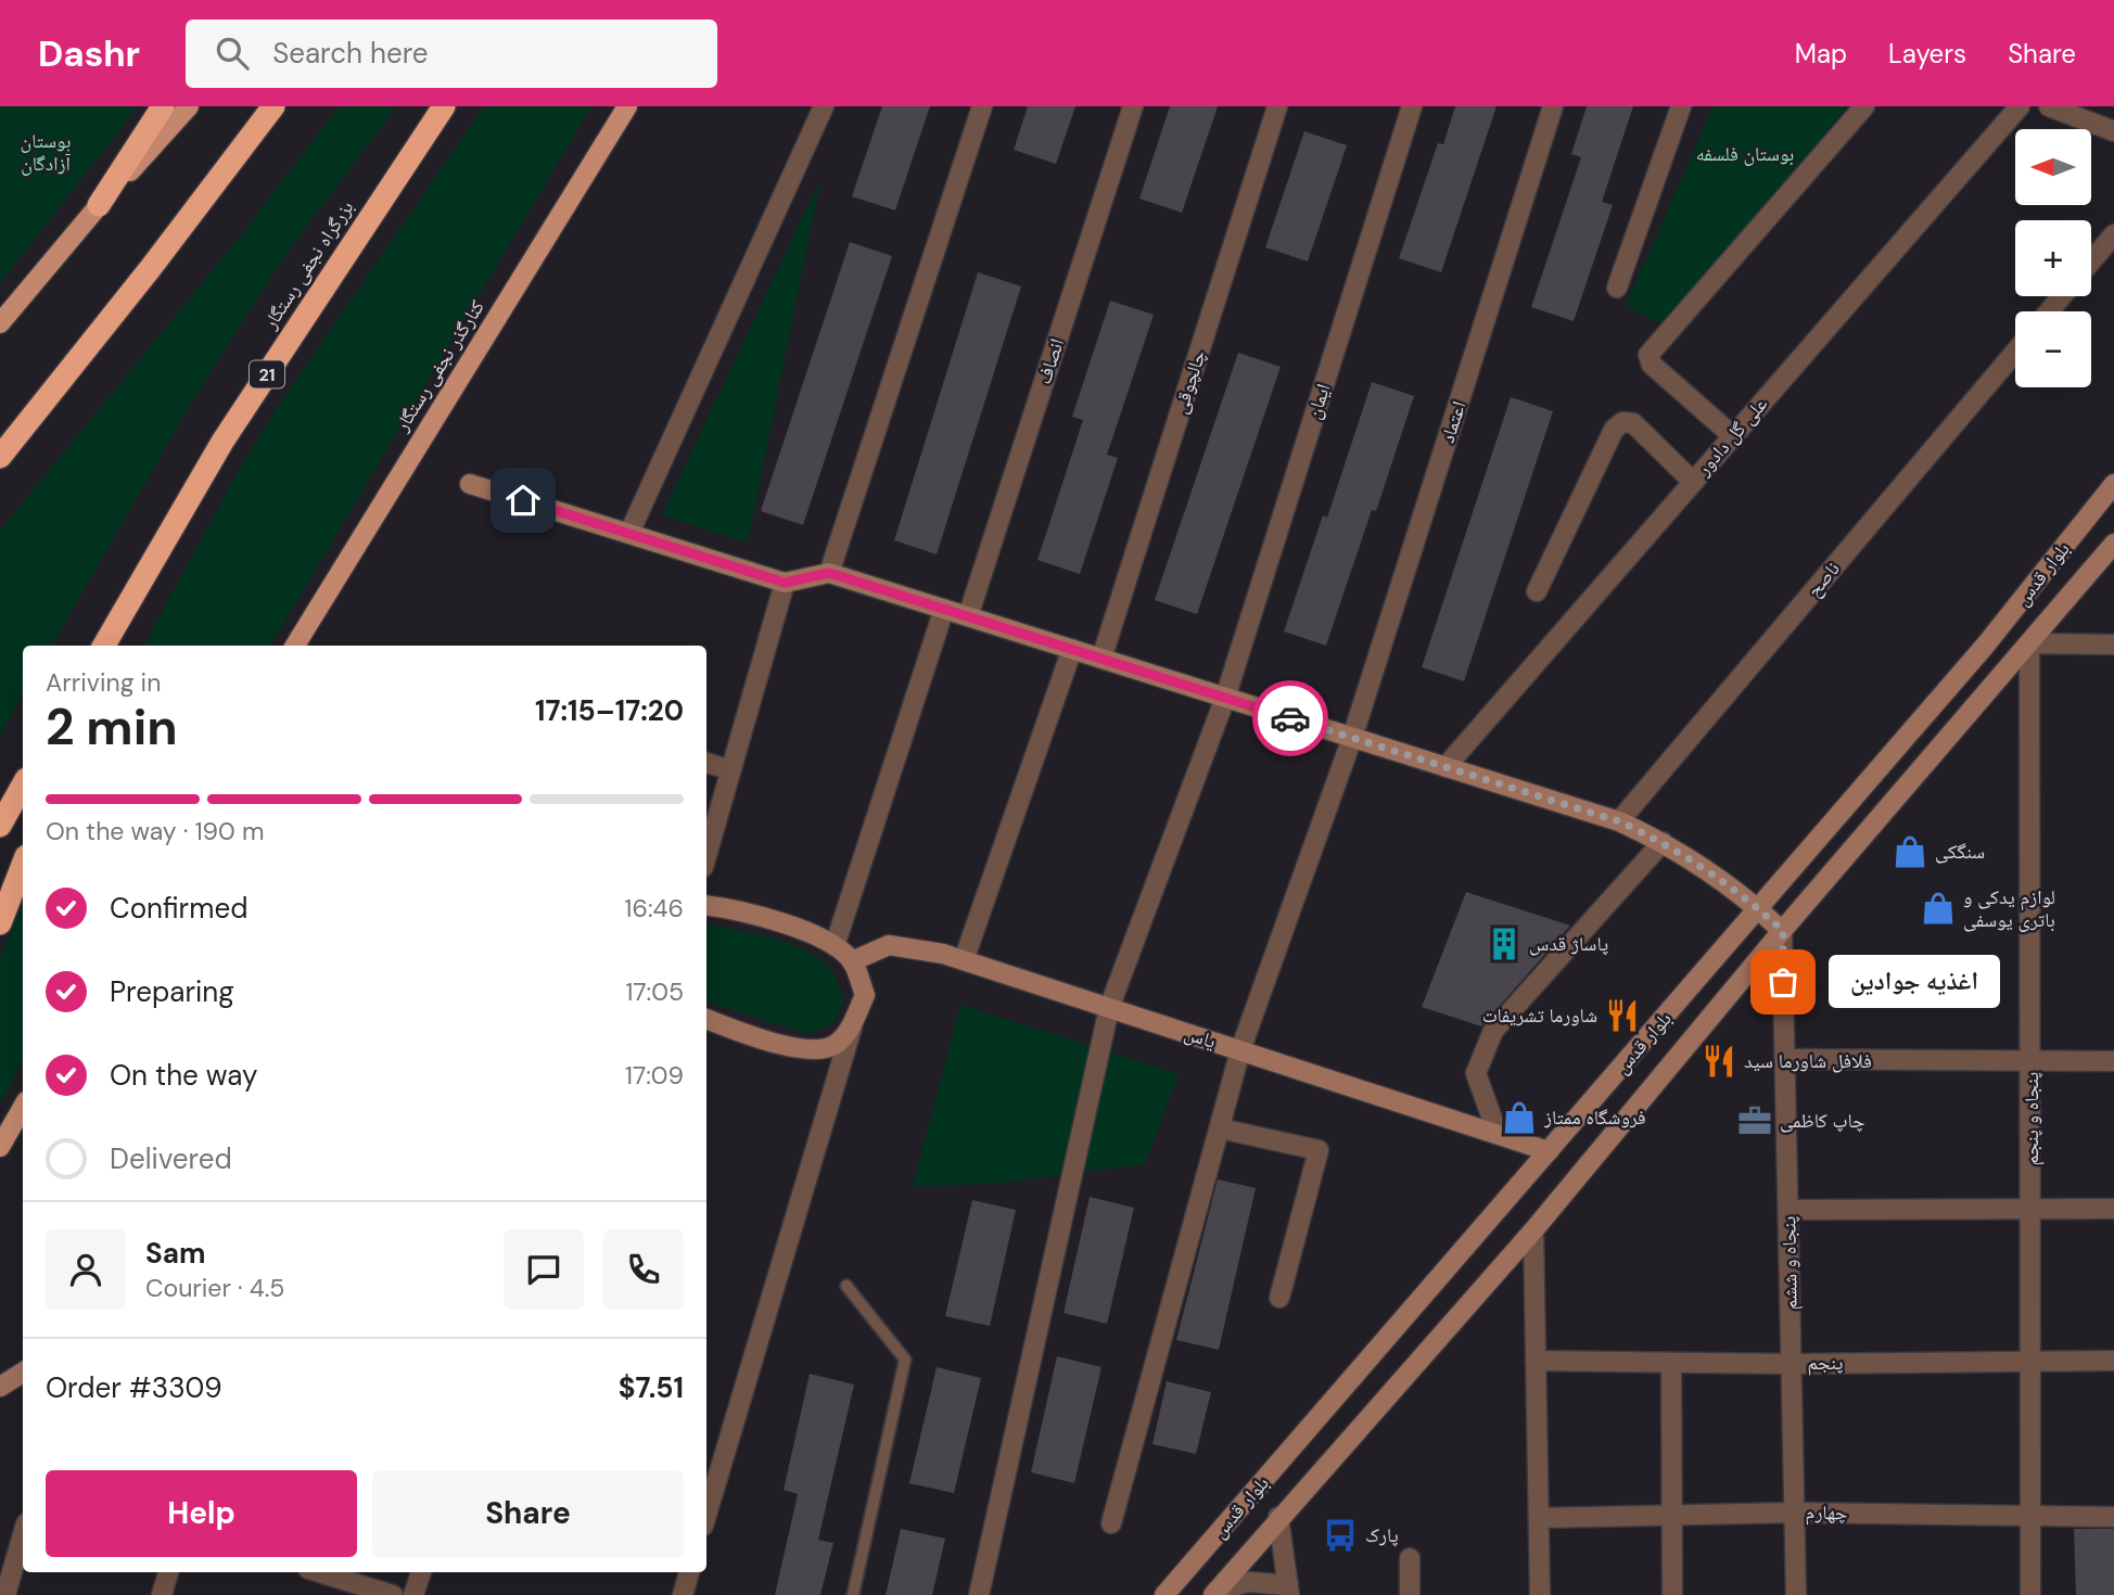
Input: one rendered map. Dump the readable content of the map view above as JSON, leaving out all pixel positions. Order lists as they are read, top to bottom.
{
  "streets": {
    "highway": ["بزرگراه نجفی رستگار", "21"],
    "main road": ["کنارگذر نجفی رستگار", "بلوار قدس", "یاس"],
    "street": [
      "انصاف",
      "چالچوقی",
      "ایمان",
      "اعتماد",
      "علی گل دادور",
      "ناصح",
      "پنجاه و پنجم",
      "پنجاه و ششم",
      "پنجم",
      "چهارم"
    ]
  },
  "crossings": [
    ["ایمان", "یاس"],
    ["بلوار قدس", "یاس"],
    ["بلوار قدس", "پنجاه و پنجم"],
    ["بلوار قدس", "پنجاه و ششم"],
    ["پنجاه و پنجم", "پنجم"],
    ["پنجاه و پنجم", "چهارم"],
    ["پنجاه و ششم", "پنجم"],
    ["پنجاه و ششم", "چهارم"]
  ],
  "parks": ["بوستان آزادگان", "بوستان فلسفه"],
  "places": {
    "shop": ["سنگکی", "لوازم یدکی و باتری یوسفی", "فروشگاه ممتاز"],
    "building": ["پاساژ قدس"],
    "other": ["اغذیه جوادین"],
    "restaurant": ["شاورما تشریفات", "فلافل شاورما سید"],
    "office": ["چاپ كاظمى"],
    "bus stop": ["پارک"]
  },
  "north": "left",
  "page": {
    "header": "Dashr",
    "search": "Search here",
    "nav": ["Map", "Layers", "Share"],
    "map_buttons": ["+", "−"],
    "heading": ["2 min", "Arriving in", "17:15–17:20"],
    "panel": [
      "Sam",
      "Courier · 4.5",
      "Order #3309",
      "$7.51"
    ],
    "bar": "On the way · 190 m",
    "list": [
      ["Confirmed", "16:46"],
      ["Preparing", "17:05"],
      ["On the way", "17:09"],
      "Delivered"
    ],
    "bubble": "اغذیه جوادین",
    "buttons": ["Help", "Share"]
  }
}
